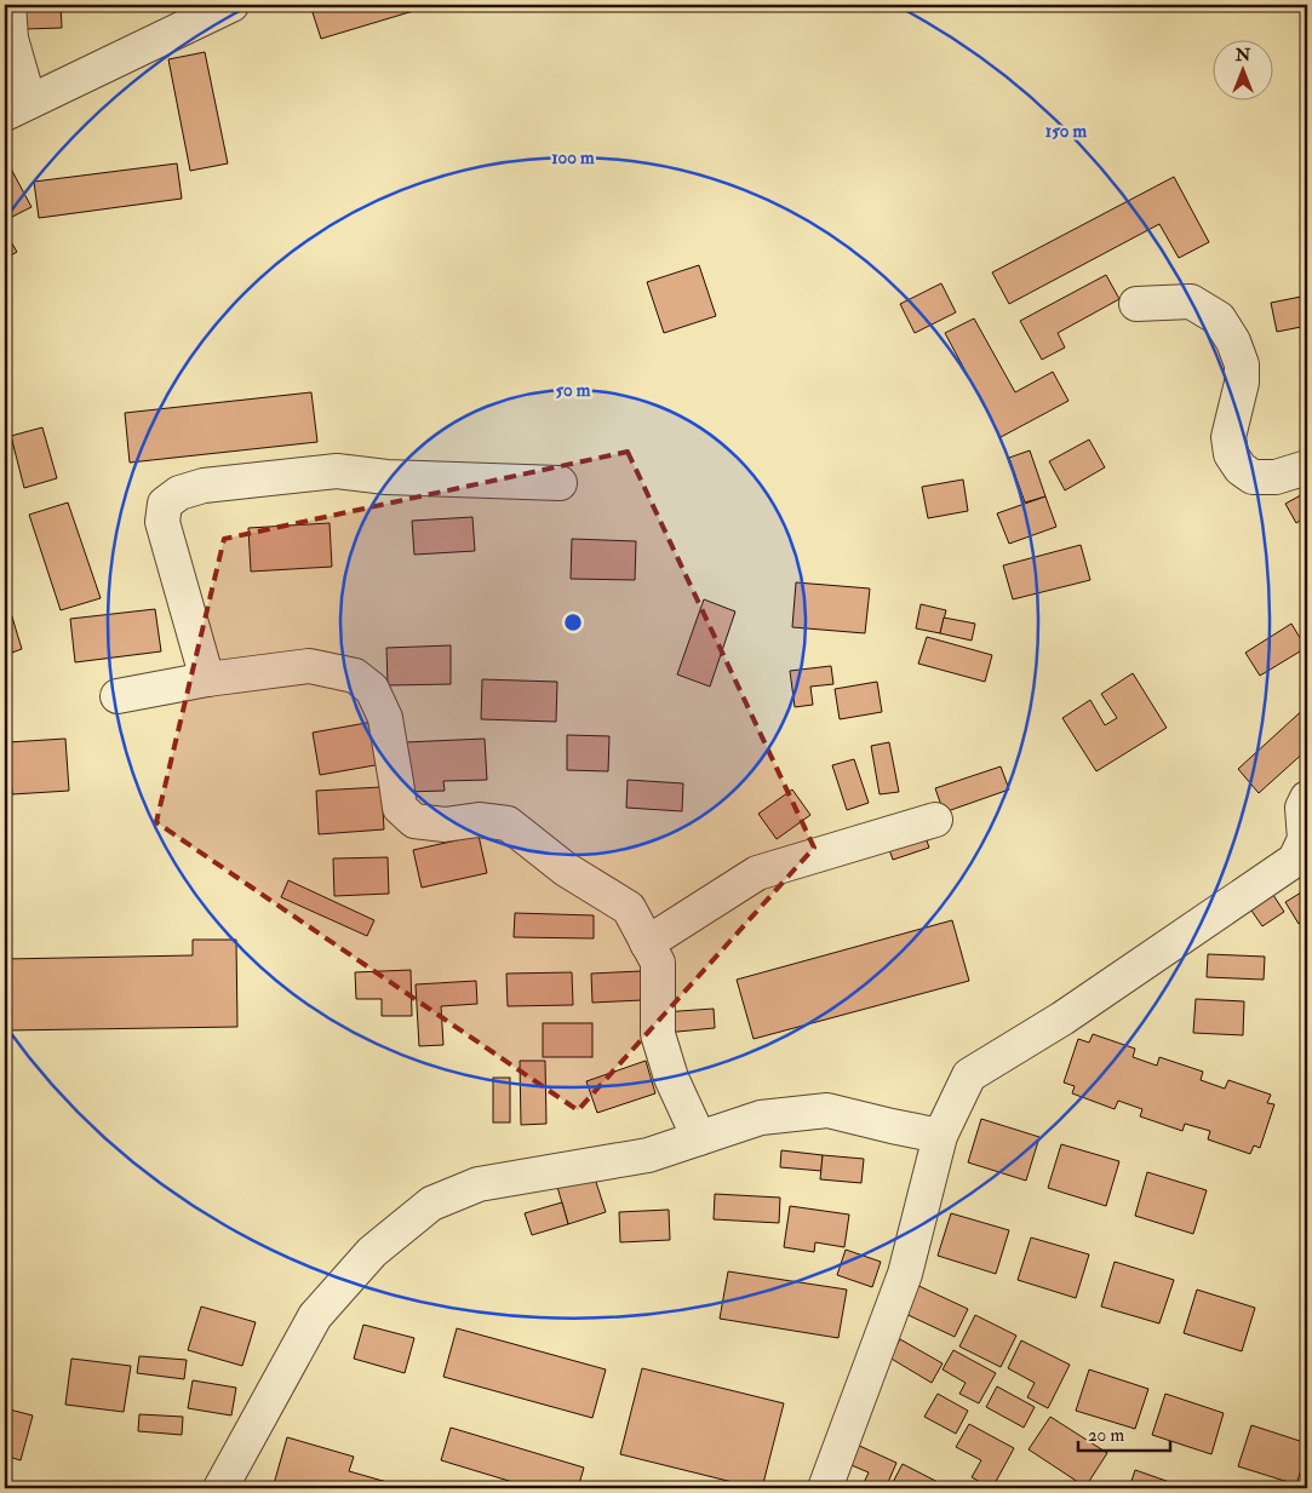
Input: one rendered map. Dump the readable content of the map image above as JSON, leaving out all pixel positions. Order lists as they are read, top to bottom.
{
  "scale_bar": "20 m",
  "north": "top",
  "rings": ["150 m", "100 m", "50 m"]
}
